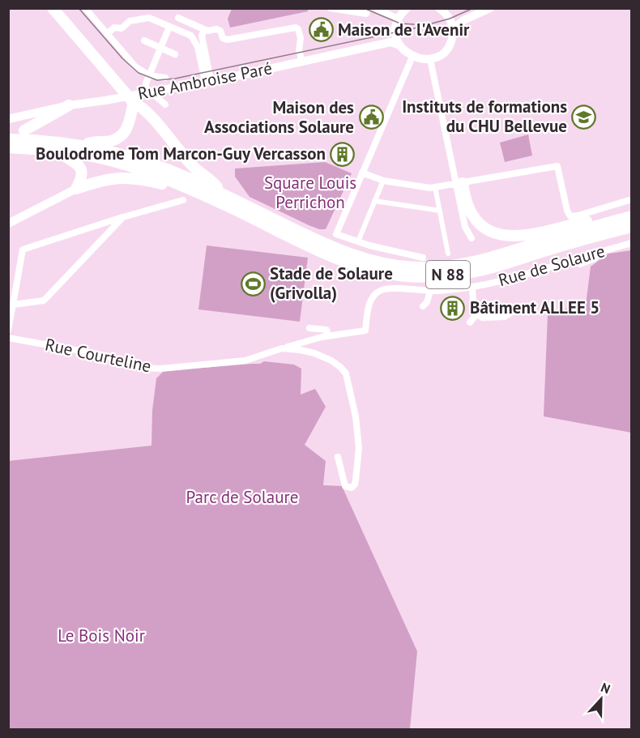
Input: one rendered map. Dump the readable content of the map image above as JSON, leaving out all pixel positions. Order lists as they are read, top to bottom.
{
  "streets": {
    "highway": ["N 88"],
    "main road": ["Rue Ambroise Paré"],
    "street": ["Rue de Solaure", "Rue Courteline"]
  },
  "crossings": [
    ["Rue de Solaure", "Rue Courteline"]
  ],
  "parks": ["Square Louis Perrichon", "Parc de Solaure", "Le Bois Noir"],
  "places": {
    "public building": ["Maison de l'Avenir", "Maison des Associations Solaure"],
    "school or university": ["Instituts de formations du CHU Bellevue"],
    "building": ["Boulodrome Tom Marcon-Guy Vercasson", "Bâtiment ALLEE 5"],
    "sports": ["Stade de Solaure (Grivolla)"]
  },
  "north": "top"
}
